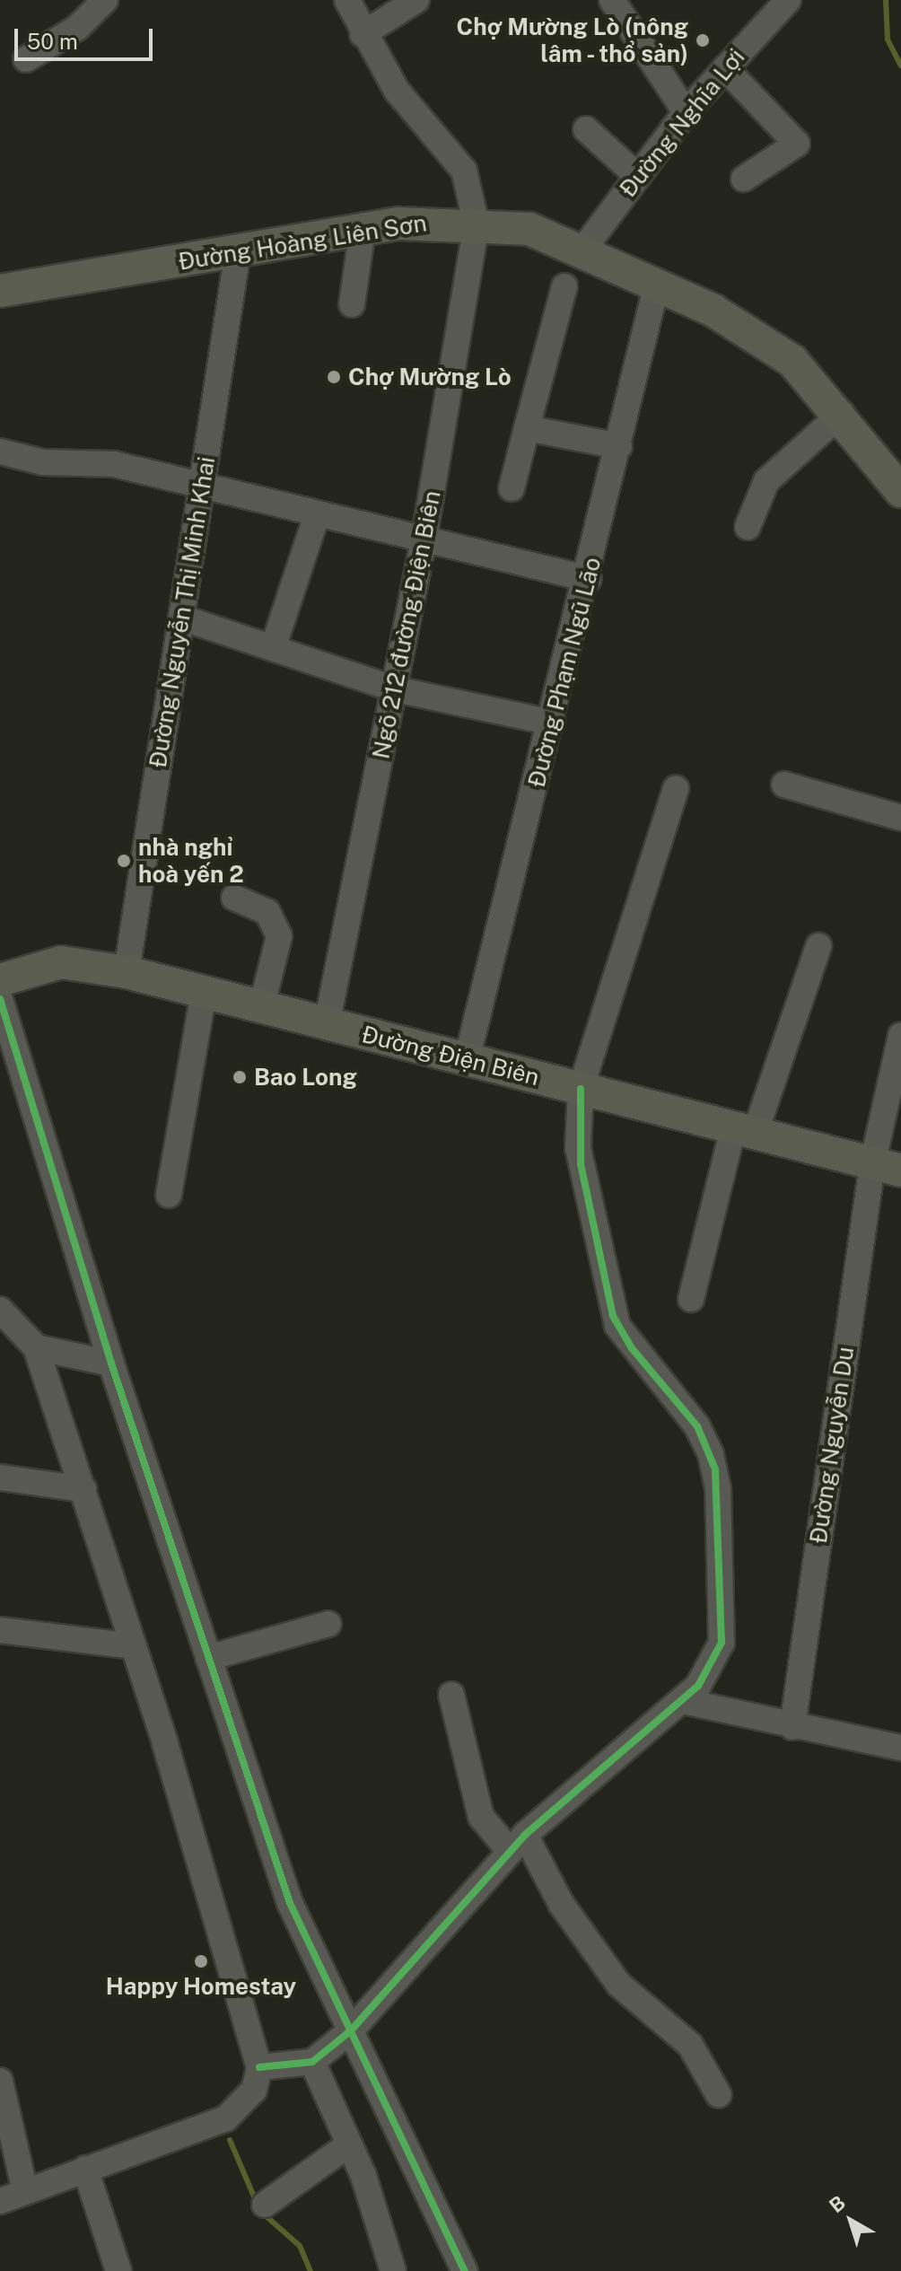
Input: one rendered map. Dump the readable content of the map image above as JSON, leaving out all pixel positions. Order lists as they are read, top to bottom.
{
  "streets": {
    "main road": ["Đường Hoàng Liên Sơn", "Đường Điện Biên"],
    "street": [
      "Đường Nghĩa Lợi",
      "Đường Nguyễn Thị Minh Khai",
      "Ngõ 212 đường Điện Biên",
      "Đường Phạm Ngũ Lão",
      "Đường Nguyễn Du"
    ]
  },
  "crossings": [
    ["Đường Nghĩa Lợi", "Đường Hoàng Liên Sơn"],
    ["Đường Hoàng Liên Sơn", "Đường Nguyễn Thị Minh Khai"],
    ["Đường Hoàng Liên Sơn", "Ngõ 212 đường Điện Biên"],
    ["Đường Hoàng Liên Sơn", "Đường Phạm Ngũ Lão"],
    ["Đường Nguyễn Thị Minh Khai", "Đường Điện Biên"],
    ["Ngõ 212 đường Điện Biên", "Đường Điện Biên"],
    ["Đường Phạm Ngũ Lão", "Đường Điện Biên"],
    ["Đường Điện Biên", "Đường Nguyễn Du"]
  ],
  "places": [
    "Chợ Mường Lò (nông lâm - thổ sản)",
    "Chợ Mường Lò",
    "nhà nghỉ hoà yến 2",
    "Bao Long",
    "Happy Homestay"
  ],
  "scale_bar": "50 m",
  "north": "top left"
}
